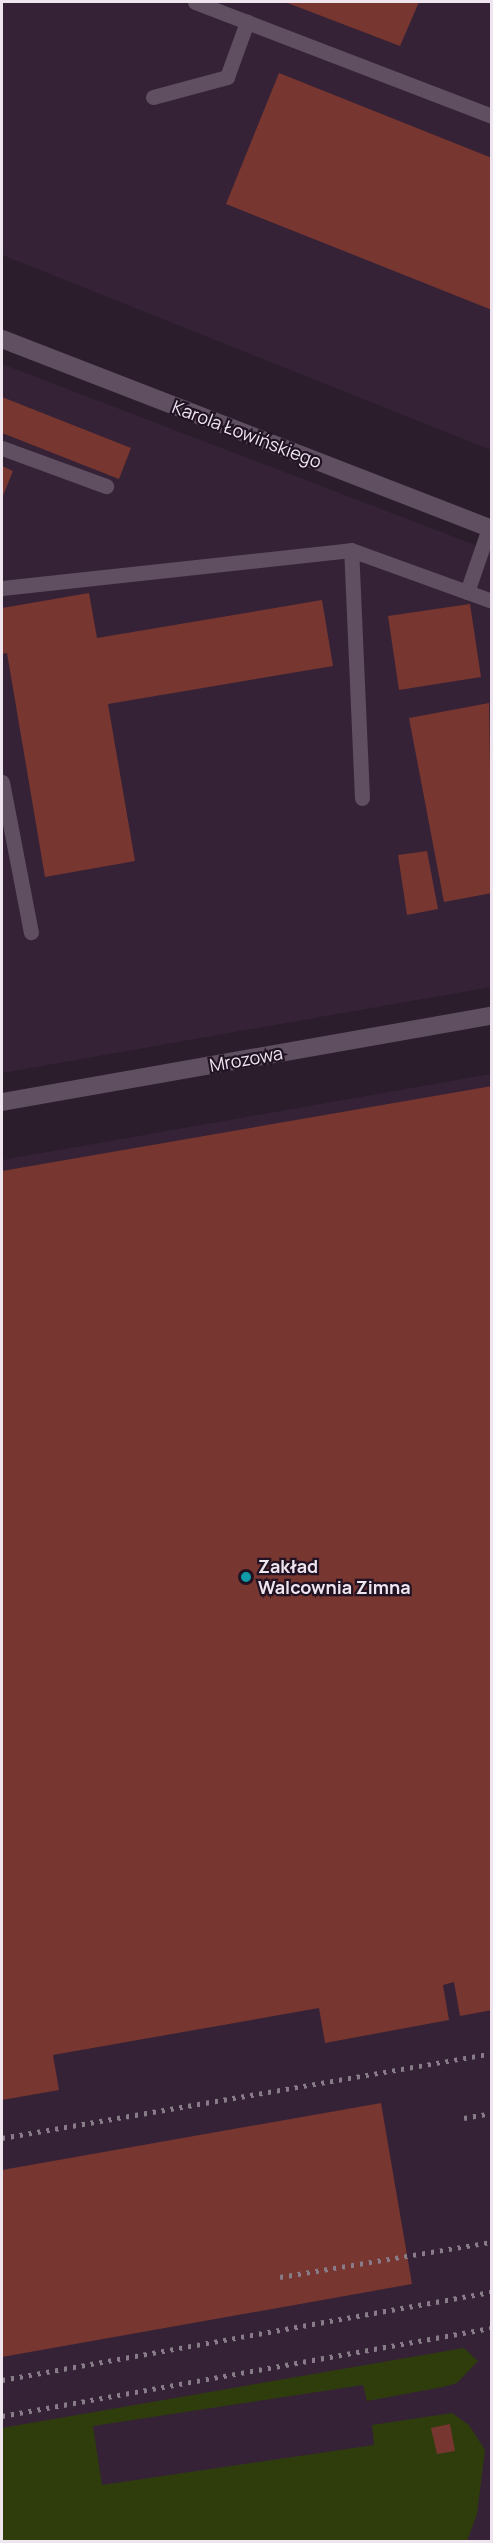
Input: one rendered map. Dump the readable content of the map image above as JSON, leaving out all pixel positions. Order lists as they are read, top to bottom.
{
  "streets": {
    "street": ["Karola Łowińskiego", "Mrozowa"]
  },
  "places": ["Zakład Walcownia Zimna"]
}
